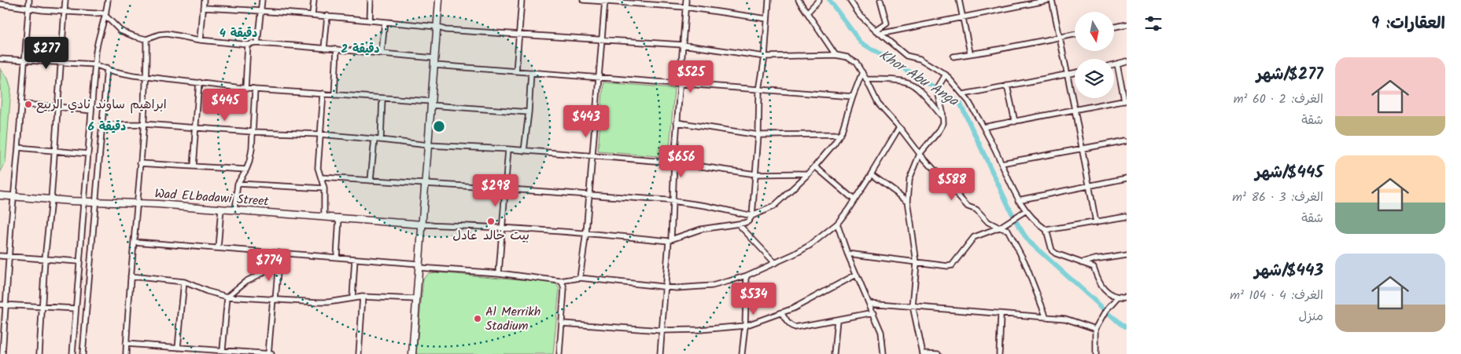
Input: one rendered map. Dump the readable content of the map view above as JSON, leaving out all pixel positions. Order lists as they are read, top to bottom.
{
  "streets": {
    "street": ["Wad ELbadawi Street"]
  },
  "water": ["Khor Abu Anga"],
  "places": ["ابراهيم ساوند نادي الربيع", "بيت خالد عادل", "Al Merrikh Stadium"],
  "north": "bottom",
  "page": {
    "heading": "العقارات: 9",
    "price": [
      "$277",
      "$525",
      "$445",
      "$443",
      "$656",
      "$588",
      "$298",
      "$774",
      "$534"
    ],
    "list": [
      {
        "name": "$277/شهر",
        "note": "الغرف: 2 · 60 m² · شقة"
      },
      {
        "name": "$445/شهر",
        "note": "الغرف: 3 · 86 m² · شقة"
      },
      {
        "name": "$443/شهر",
        "note": "الغرف: 4 · 104 m² · منزل"
      }
    ]
  },
  "rings": ["4 دقيقة", "2 دقيقة", "6 دقيقة"]
}
